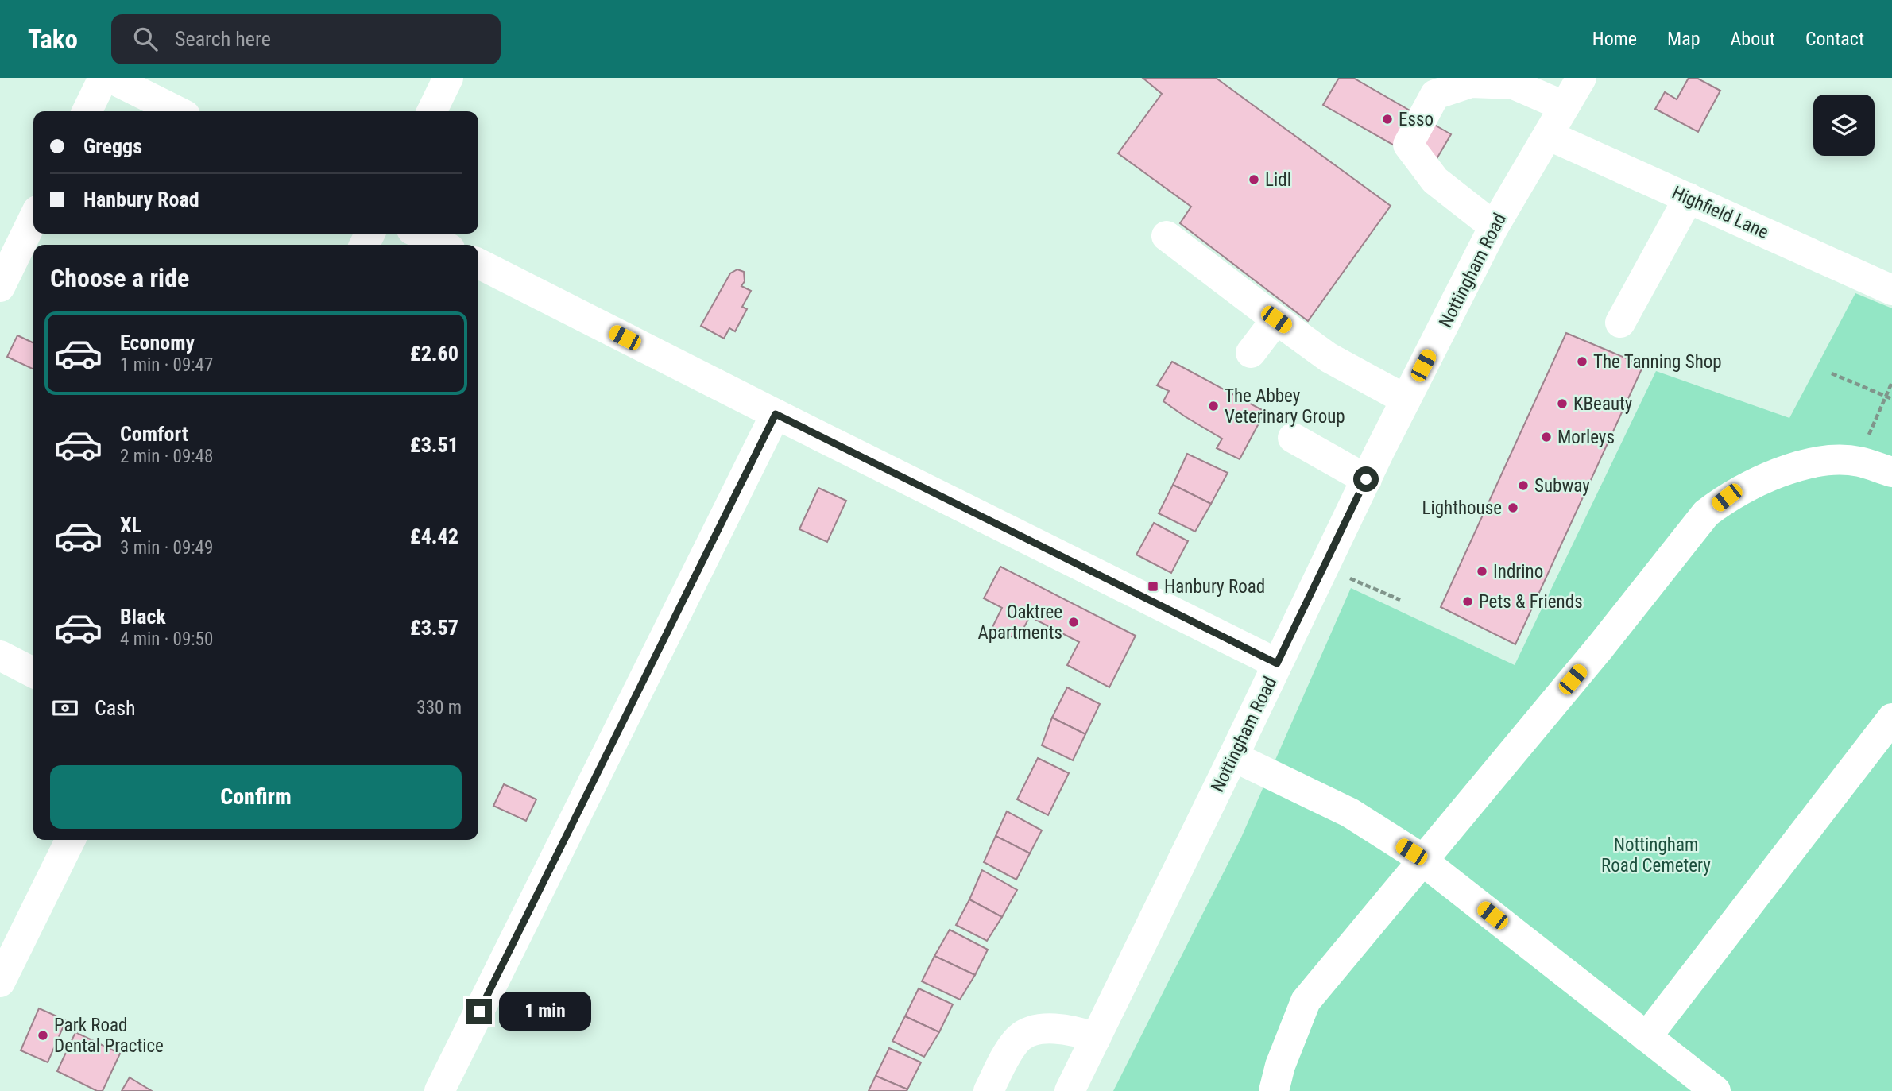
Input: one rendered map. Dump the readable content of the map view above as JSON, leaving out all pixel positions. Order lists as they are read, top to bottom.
{
  "streets": {
    "street": ["Highfield Lane", "Nottingham Road"]
  },
  "crossings": [
    ["Highfield Lane", "Nottingham Road"]
  ],
  "parks": ["Nottingham Road Cemetery"],
  "places": {
    "other": [
      "Esso",
      "Lidl",
      "The Tanning Shop",
      "KBeauty",
      "The Abbey Veterinary Group",
      "Morleys",
      "Subway",
      "Lighthouse",
      "Indrino",
      "Pets & Friends",
      "Oaktree Apartments",
      "Park Road Dental Practice"
    ],
    "transit": ["Hanbury Road"]
  },
  "page": {
    "header": "Tako",
    "search": "Search here",
    "nav": [
      "Home",
      "Map",
      "About",
      "Contact"
    ],
    "banner": ["Greggs", "Hanbury Road"],
    "heading": "Choose a ride",
    "list": [
      {
        "name": "Economy",
        "note": "1 min · 09:47",
        "value": "£2.60"
      },
      {
        "name": "Comfort",
        "note": "2 min · 09:48",
        "value": "£3.51"
      },
      {
        "name": "XL",
        "note": "3 min · 09:49",
        "value": "£4.42"
      },
      {
        "name": "Black",
        "note": "4 min · 09:50",
        "value": "£3.57"
      }
    ],
    "pay": ["Cash", "330 m"],
    "buttons": "Confirm",
    "bubble": "1 min"
  }
}
